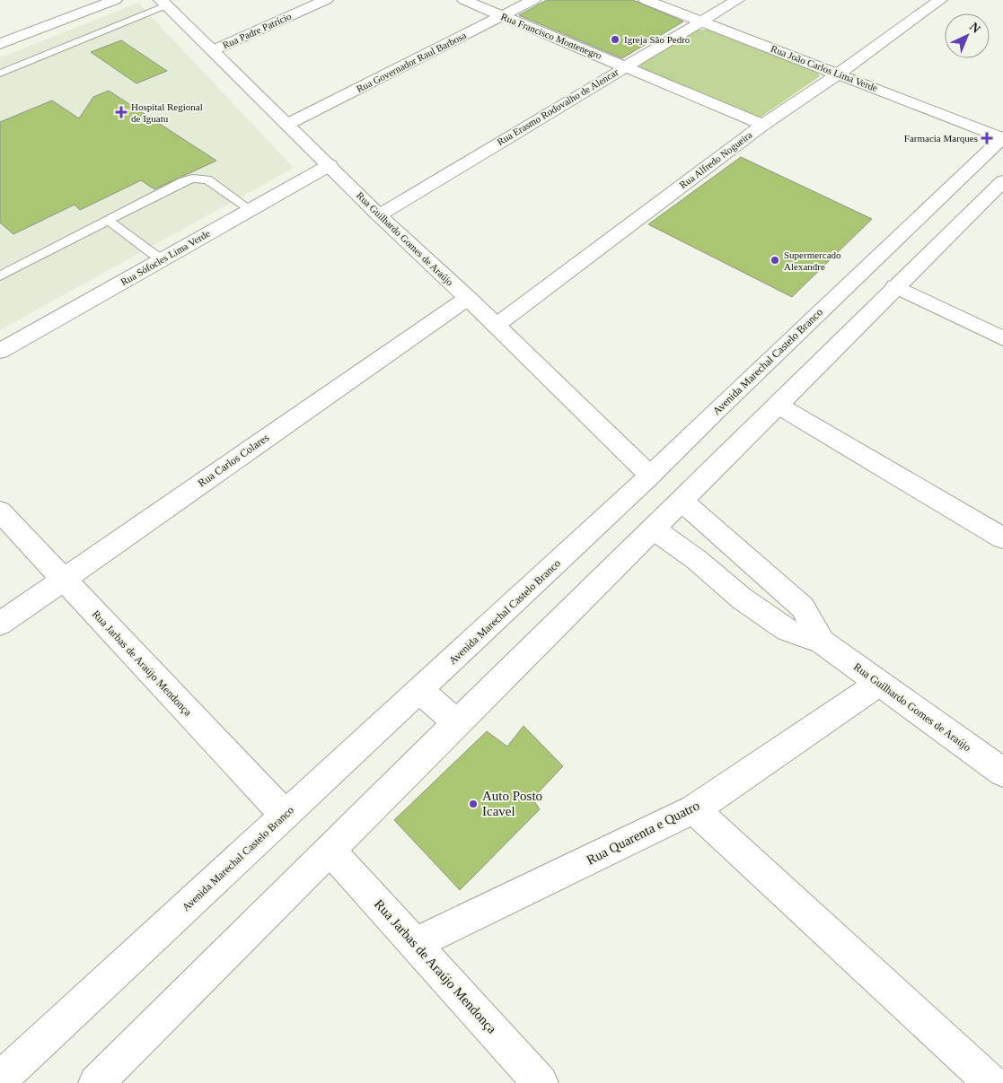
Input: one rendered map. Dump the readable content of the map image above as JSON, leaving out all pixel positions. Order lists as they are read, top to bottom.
{
  "streets": {
    "street": [
      "Rua Padre Patrício",
      "Rua Francisco Montenegro",
      "Rua Governador Raul Barbosa",
      "Rua João Carlos Lima Verde",
      "Rua Erasmo Rodovalho de Alencar",
      "Rua Alfredo Nogueira",
      "Rua Guilhardo Gomes de Araújo",
      "Rua Sófocles Lima Verde",
      "Avenida Marechal Castelo Branco",
      "Rua Carlos Colares",
      "Rua Jarbas de Araújo Mendonça",
      "Rua Quarenta e Quatro"
    ]
  },
  "crossings": [
    ["Rua Padre Patrício", "Rua Guilhardo Gomes de Araújo"],
    ["Rua Francisco Montenegro", "Rua Governador Raul Barbosa"],
    ["Rua Francisco Montenegro", "Rua Erasmo Rodovalho de Alencar"],
    ["Rua Francisco Montenegro", "Rua Alfredo Nogueira"],
    ["Rua Governador Raul Barbosa", "Rua Guilhardo Gomes de Araújo"],
    ["Rua João Carlos Lima Verde", "Rua Erasmo Rodovalho de Alencar"],
    ["Rua João Carlos Lima Verde", "Rua Alfredo Nogueira"],
    ["Rua João Carlos Lima Verde", "Avenida Marechal Castelo Branco"],
    ["Rua Erasmo Rodovalho de Alencar", "Rua Guilhardo Gomes de Araújo"],
    ["Rua Alfredo Nogueira", "Rua Guilhardo Gomes de Araújo"],
    ["Rua Guilhardo Gomes de Araújo", "Rua Sófocles Lima Verde"],
    ["Rua Guilhardo Gomes de Araújo", "Avenida Marechal Castelo Branco"],
    ["Rua Guilhardo Gomes de Araújo", "Rua Carlos Colares"],
    ["Rua Guilhardo Gomes de Araújo", "Rua Quarenta e Quatro"],
    ["Avenida Marechal Castelo Branco", "Rua Jarbas de Araújo Mendonça"],
    ["Rua Carlos Colares", "Rua Jarbas de Araújo Mendonça"],
    ["Rua Jarbas de Araújo Mendonça", "Rua Quarenta e Quatro"]
  ],
  "places": {
    "other": ["Igreja São Pedro", "Supermercado Alexandre", "Auto Posto Icavel"],
    "health": ["Hospital Regional de Iguatu", "Farmacia Marques"]
  },
  "north": "top right"
}
